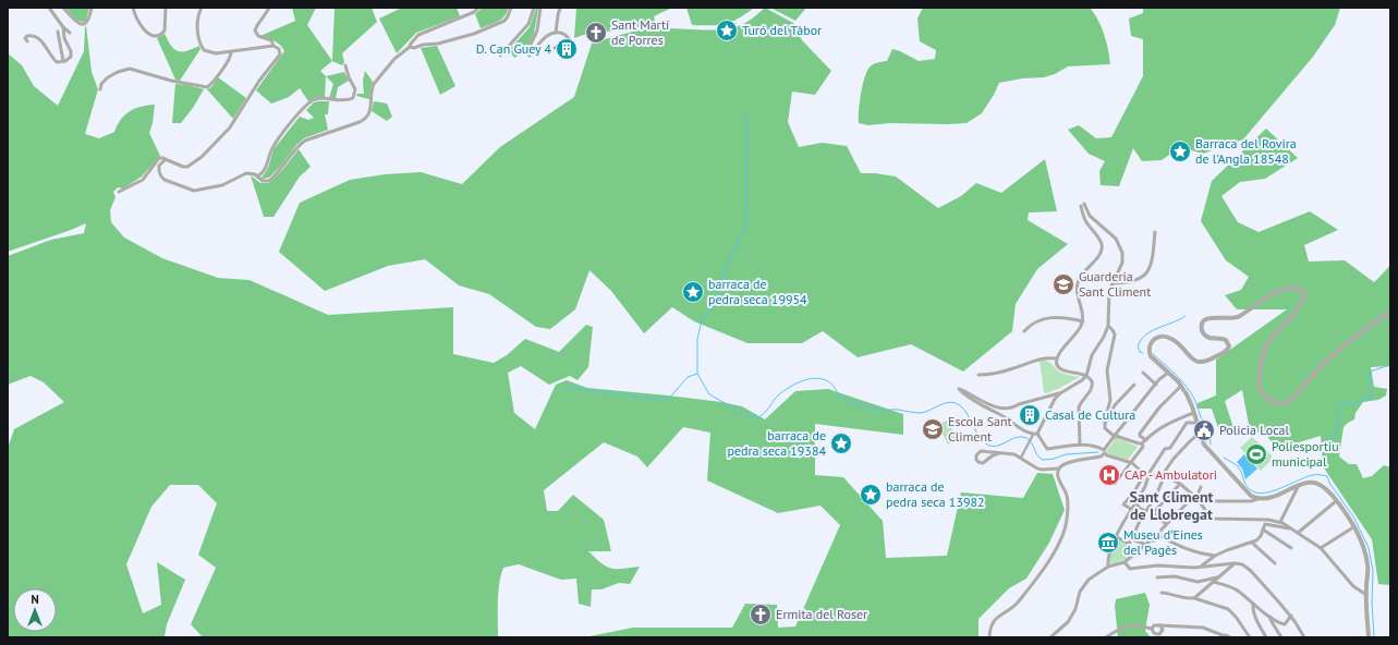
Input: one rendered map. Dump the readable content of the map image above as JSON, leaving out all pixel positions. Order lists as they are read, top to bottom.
{
  "districts": ["Sant Climent de Llobregat"],
  "places": {
    "place": [
      "Turó del Tàbor",
      "Barraca del Rovira de l'Angla 18548",
      "barraca de pedra seca 19954",
      "barraca de pedra seca 19384",
      "barraca de pedra seca 13982"
    ],
    "church": ["Sant Martí de Porres", "Ermita del Roser"],
    "building": ["D. Can Guey 4", "Casal de Cultura"],
    "school or university": ["Guarderia Sant Climent", "Escola Sant Climent"],
    "public building": ["Policia Local"],
    "sports": ["Poliesportiu municipal"],
    "hospital": ["CAP - Ambulatori"],
    "museum": ["Museu d’Eines del Pagès"]
  },
  "north": "top"
}
